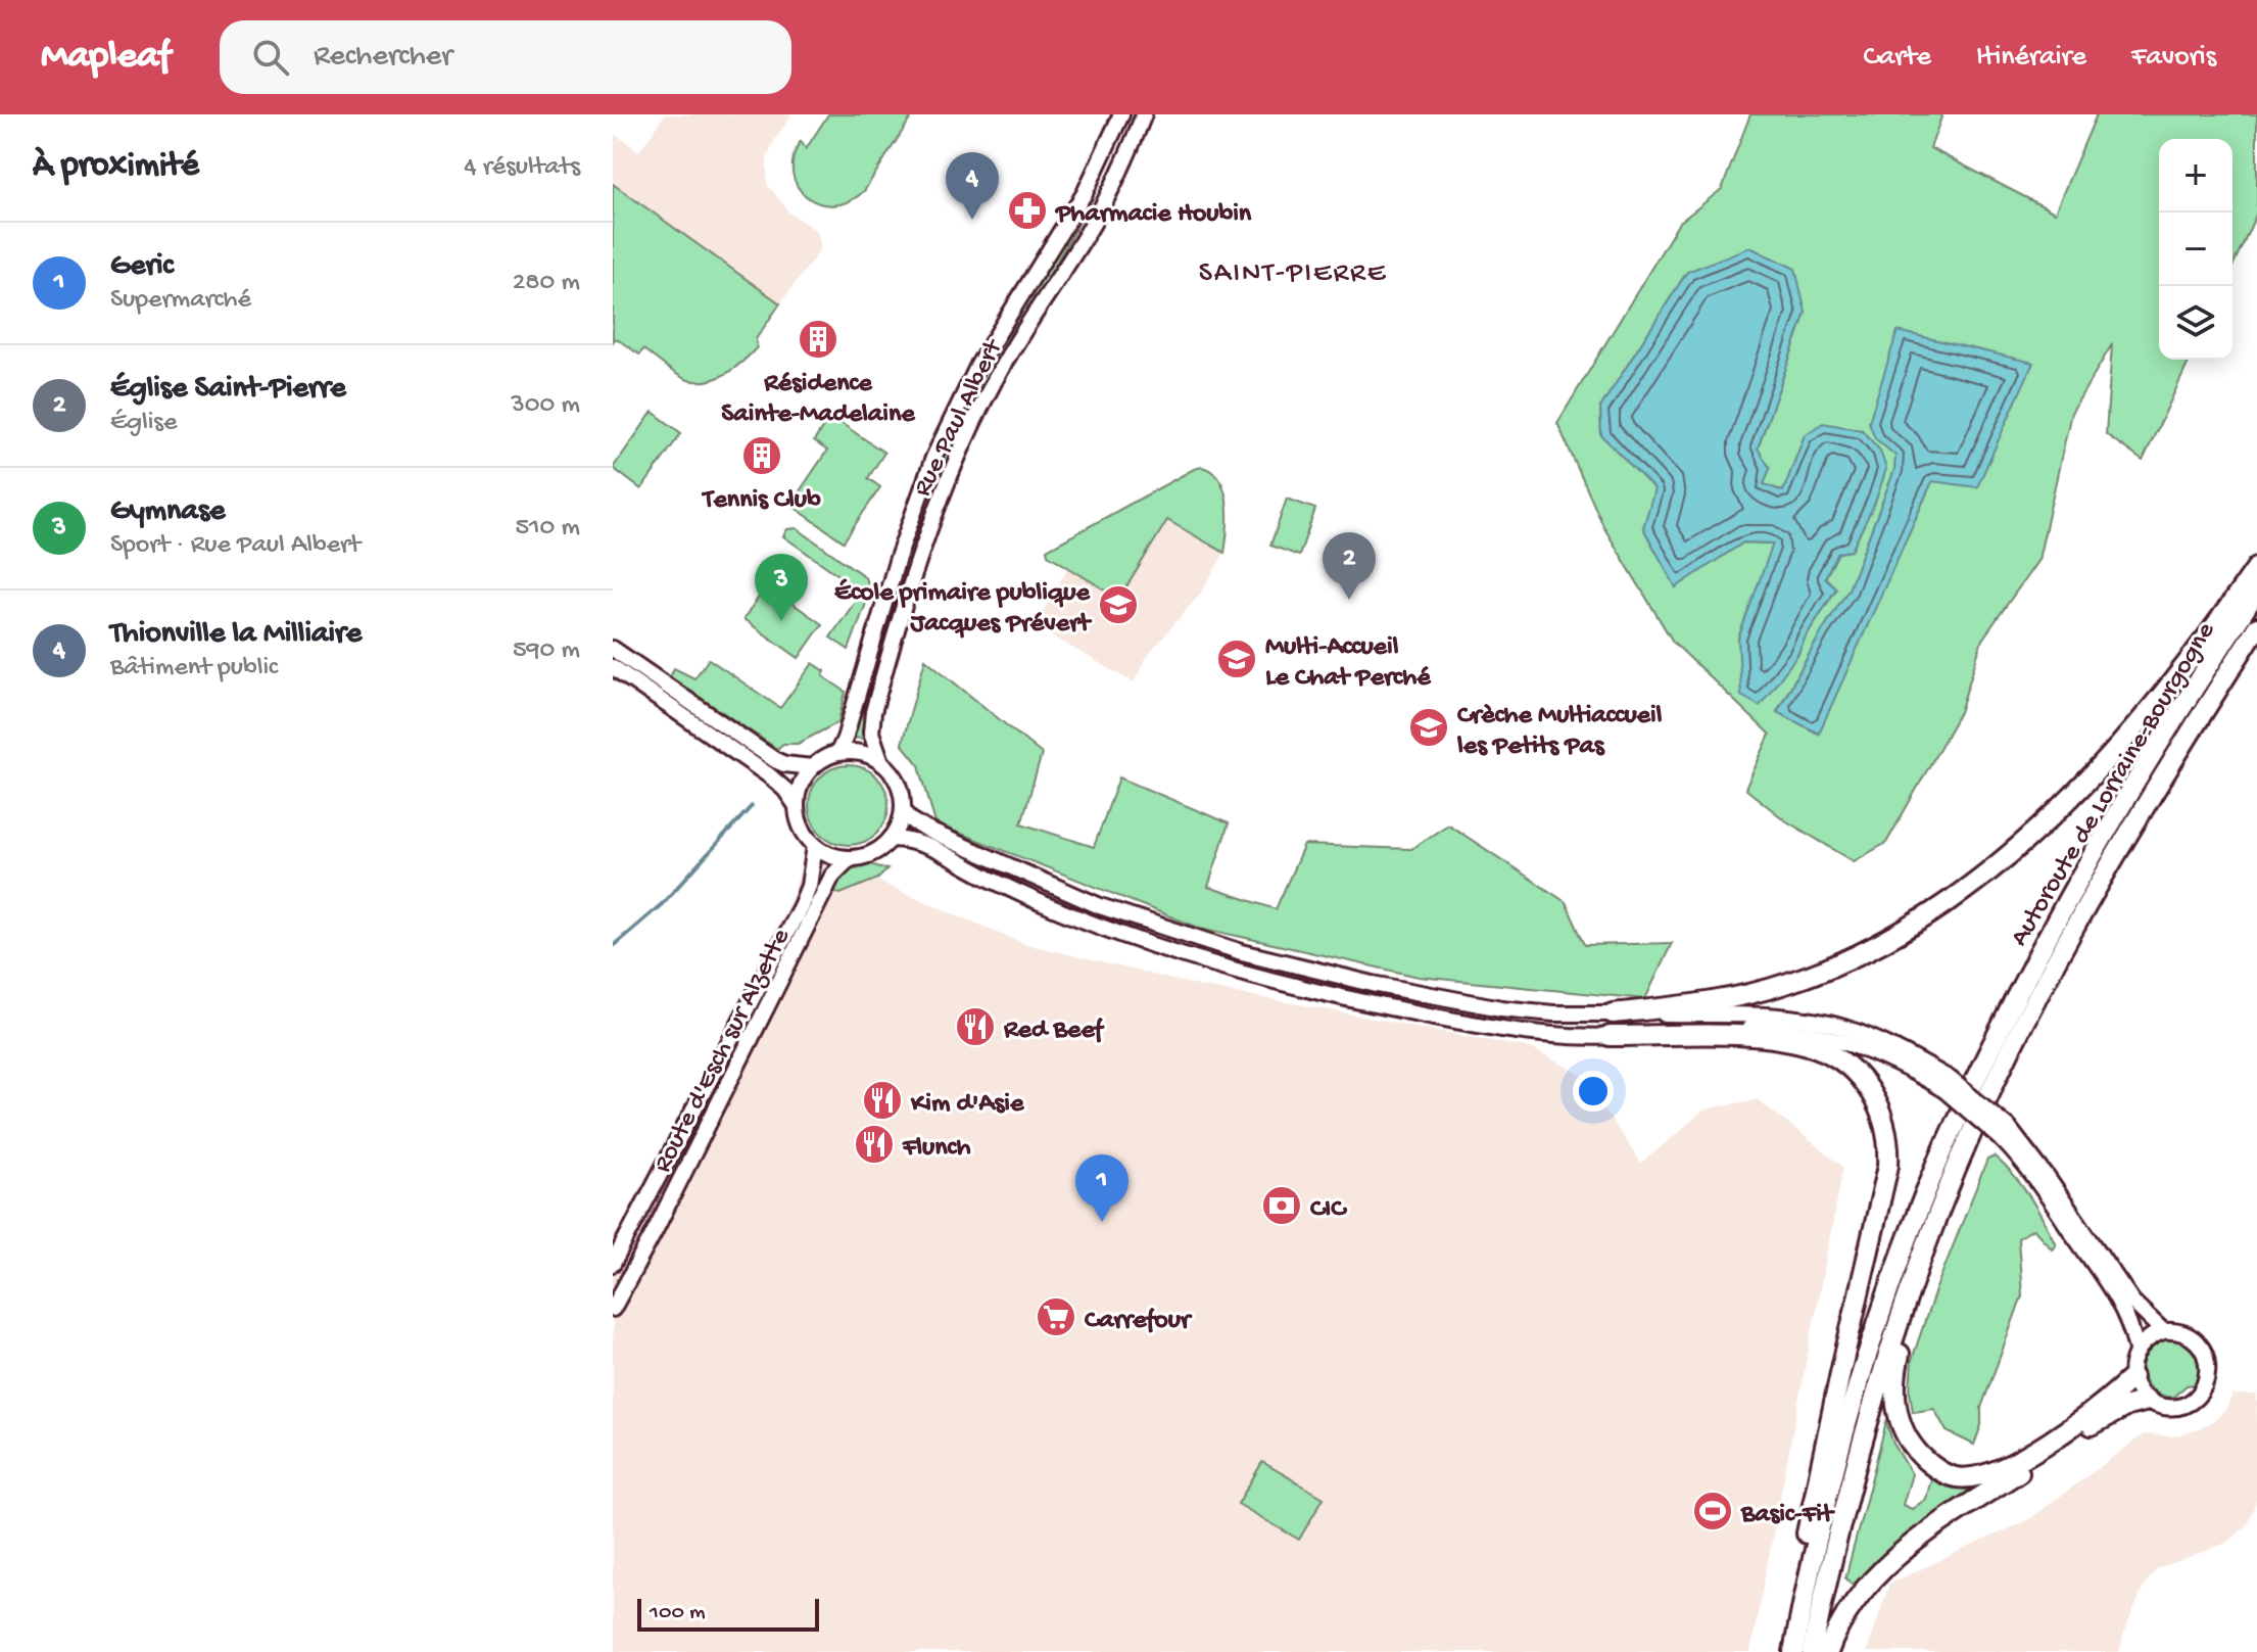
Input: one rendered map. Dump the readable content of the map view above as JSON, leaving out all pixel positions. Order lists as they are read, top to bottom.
{
  "streets": {
    "highway": ["Autoroute de Lorraine-Bourgogne"],
    "main road": ["Rue Paul Albert", "Route d'Esch sur Alzette"]
  },
  "crossings": [
    ["Rue Paul Albert", "Route d'Esch sur Alzette"]
  ],
  "districts": ["SAINT-PIERRE"],
  "places": {
    "pharmacy": ["Pharmacie Houbin"],
    "building": ["Résidence Sainte-Madelaine", "Tennis Club"],
    "school or university": ["École primaire publique Jacques Prévert", "Multi-Accueil Le Chat Perché", "Crèche Multiaccueil les Petits Pas"],
    "restaurant": ["Red Beef", "Kim d'Asie", "Flunch"],
    "bank": ["CIC"],
    "supermarket": ["Carrefour"],
    "sports": ["Basic-Fit"]
  },
  "scale_bar": "100 m",
  "page": {
    "header": "Mapleaf",
    "search": "Rechercher",
    "nav": ["Carte", "Itinéraire", "Favoris"],
    "heading": ["À proximité", "4 résultats"],
    "map_buttons": ["+", "−"],
    "pins": [
      "4",
      "2",
      "3",
      "1"
    ],
    "list": [
      {
        "mark": "1",
        "name": "Geric",
        "note": "Supermarché",
        "value": "280 m"
      },
      {
        "mark": "2",
        "name": "Église Saint-Pierre",
        "note": "Église",
        "value": "300 m"
      },
      {
        "mark": "3",
        "name": "Gymnase",
        "note": "Sport · Rue Paul Albert",
        "value": "510 m"
      },
      {
        "mark": "4",
        "name": "Thionville la Milliaire",
        "note": "Bâtiment public",
        "value": "590 m"
      }
    ],
    "scale": "100 m"
  }
}
